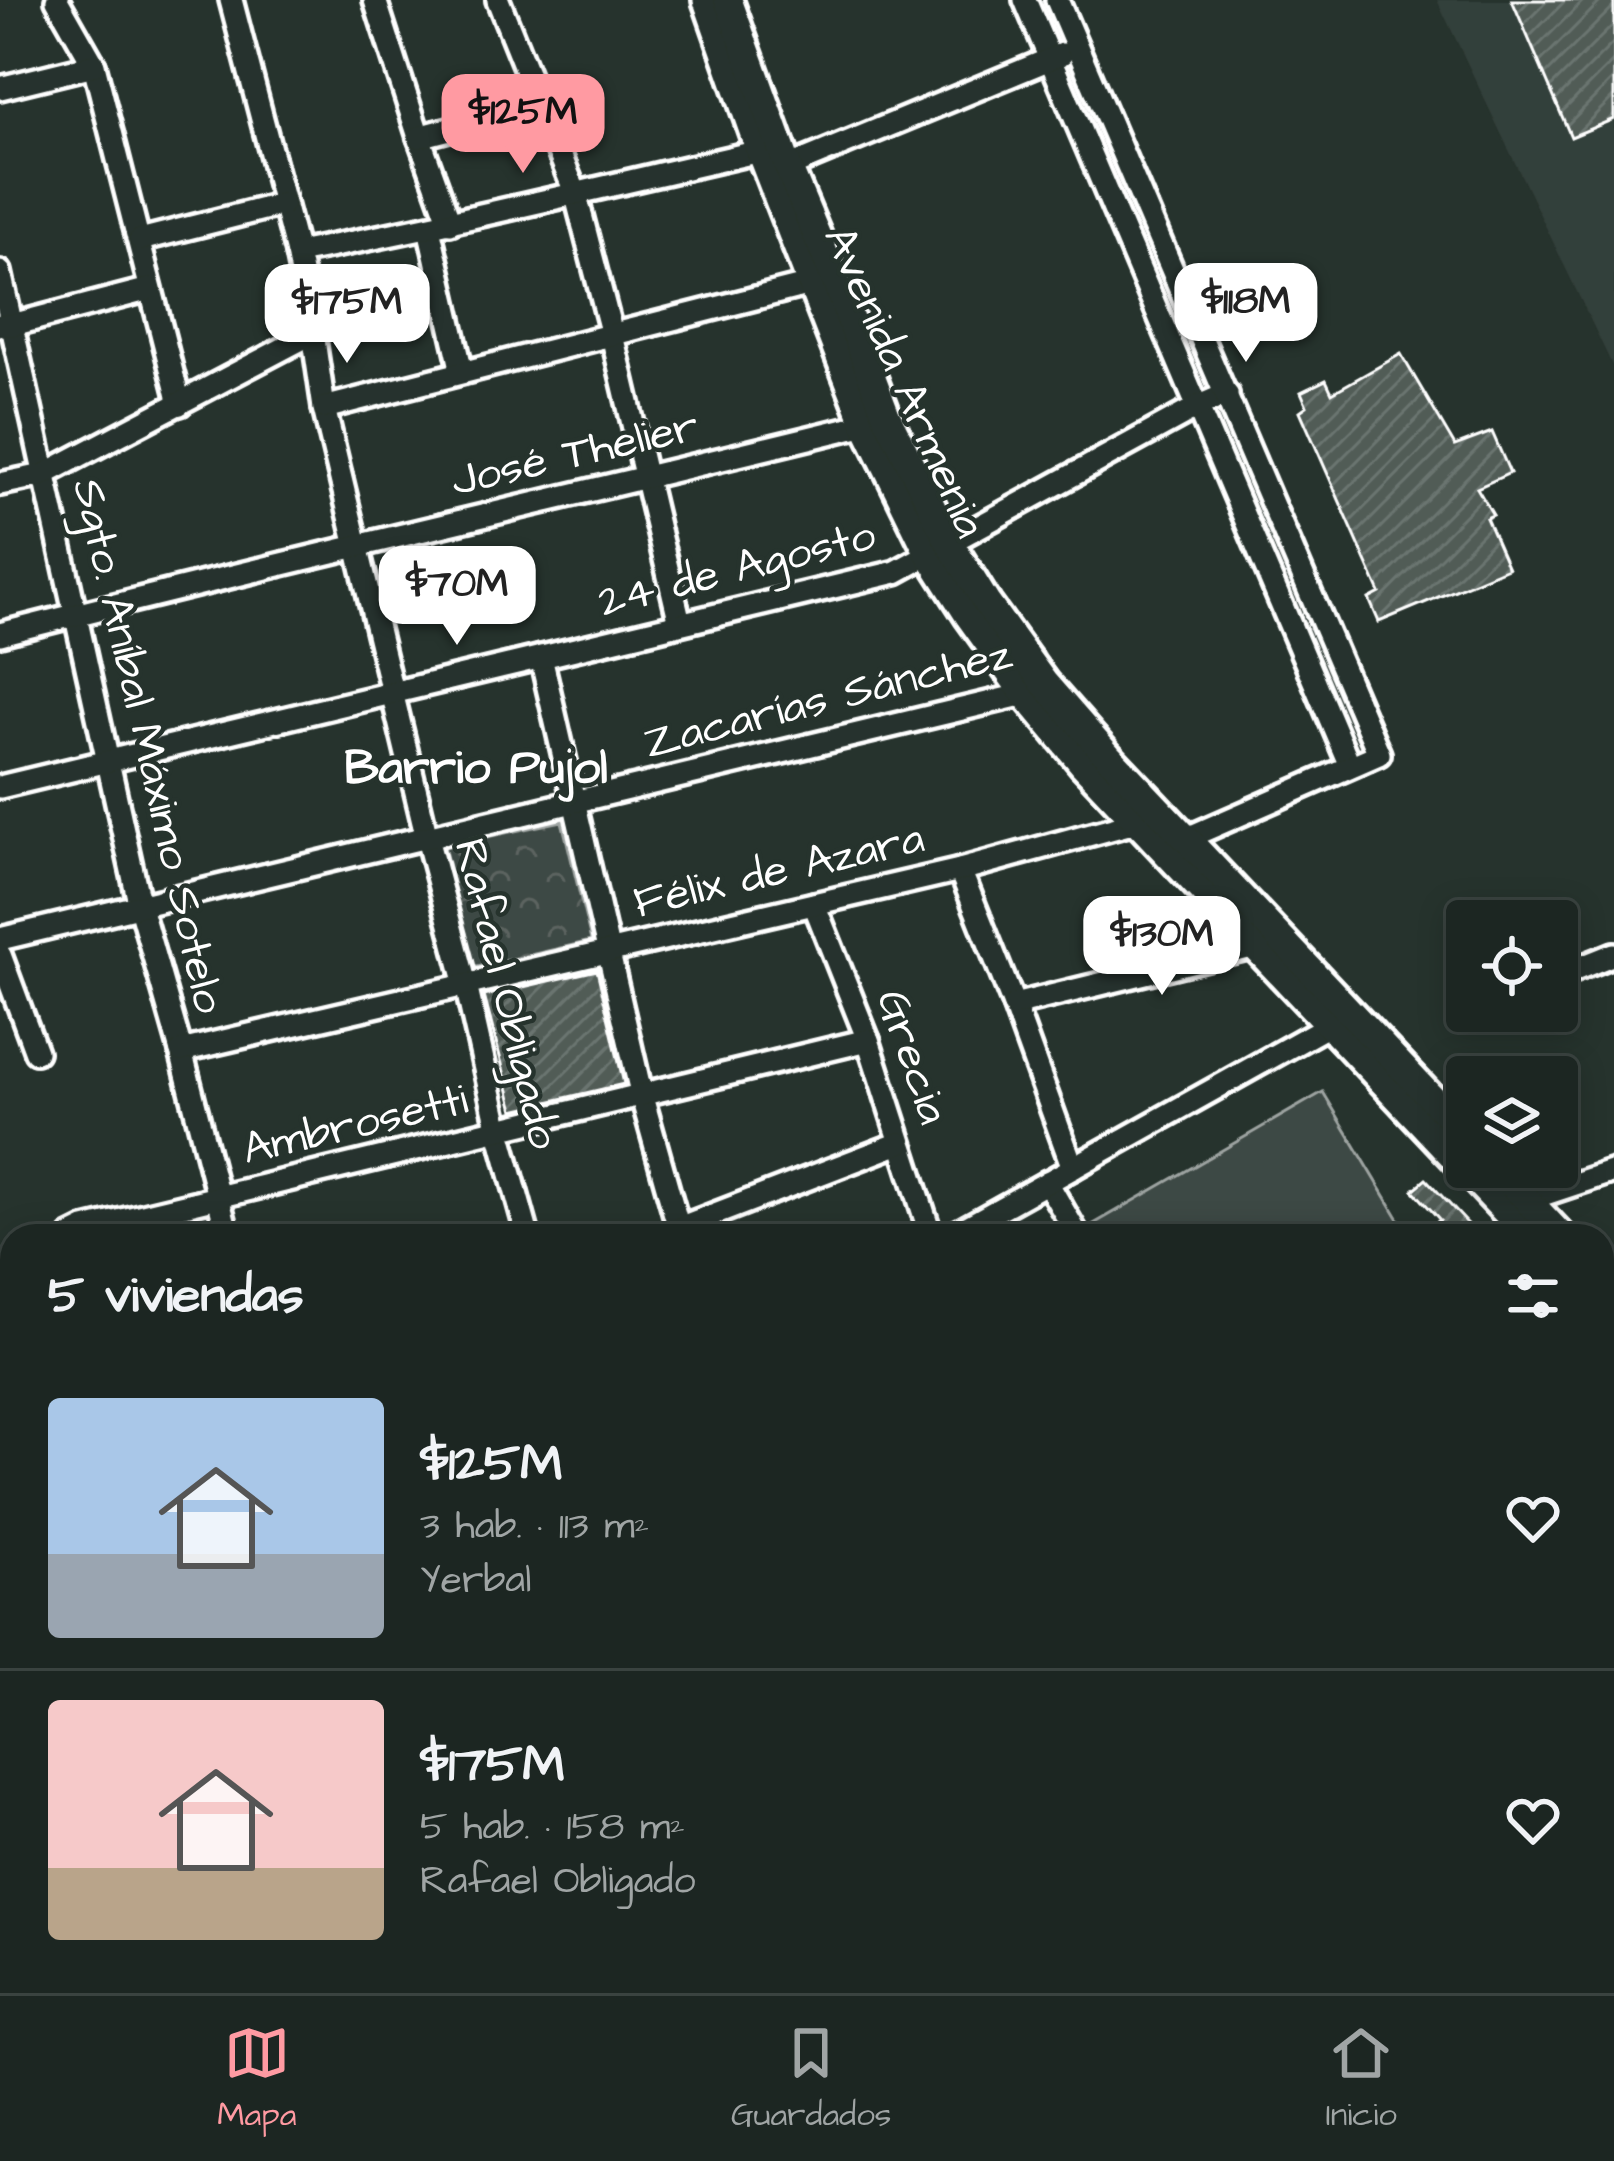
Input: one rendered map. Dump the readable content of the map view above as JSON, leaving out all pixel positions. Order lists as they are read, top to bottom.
{
  "streets": {
    "main road": ["Avenida Armenia"],
    "street": [
      "José Thelier",
      "24 de Agosto",
      "Zacarías Sánchez",
      "Sgto. Aníbal Máximo Sotelo",
      "Félix de Azara",
      "Rafael Obligado",
      "Grecia",
      "Ambrosetti"
    ]
  },
  "crossings": [
    ["Avenida Armenia", "José Thelier"],
    ["Avenida Armenia", "24 de Agosto"],
    ["Avenida Armenia", "Zacarías Sánchez"],
    ["Avenida Armenia", "Félix de Azara"],
    ["José Thelier", "Sgto. Aníbal Máximo Sotelo"],
    ["José Thelier", "Rafael Obligado"],
    ["24 de Agosto", "Sgto. Aníbal Máximo Sotelo"],
    ["24 de Agosto", "Rafael Obligado"],
    ["Zacarías Sánchez", "Sgto. Aníbal Máximo Sotelo"],
    ["Zacarías Sánchez", "Rafael Obligado"],
    ["Sgto. Aníbal Máximo Sotelo", "Félix de Azara"],
    ["Sgto. Aníbal Máximo Sotelo", "Ambrosetti"],
    ["Félix de Azara", "Rafael Obligado"],
    ["Félix de Azara", "Grecia"],
    ["Rafael Obligado", "Ambrosetti"],
    ["Grecia", "Ambrosetti"]
  ],
  "districts": ["Barrio Pujol"],
  "page": {
    "price": [
      "$125M",
      "$118M",
      "$175M",
      "$70M",
      "$130M"
    ],
    "heading": "5 viviendas",
    "list": [
      {
        "name": "$125M",
        "note": "3 hab. · 113 m² · Yerbal"
      },
      {
        "name": "$175M",
        "note": "5 hab. · 158 m² · Rafael Obligado"
      }
    ],
    "tabs": ["Mapa", "Guardados", "Inicio"]
  }
}
